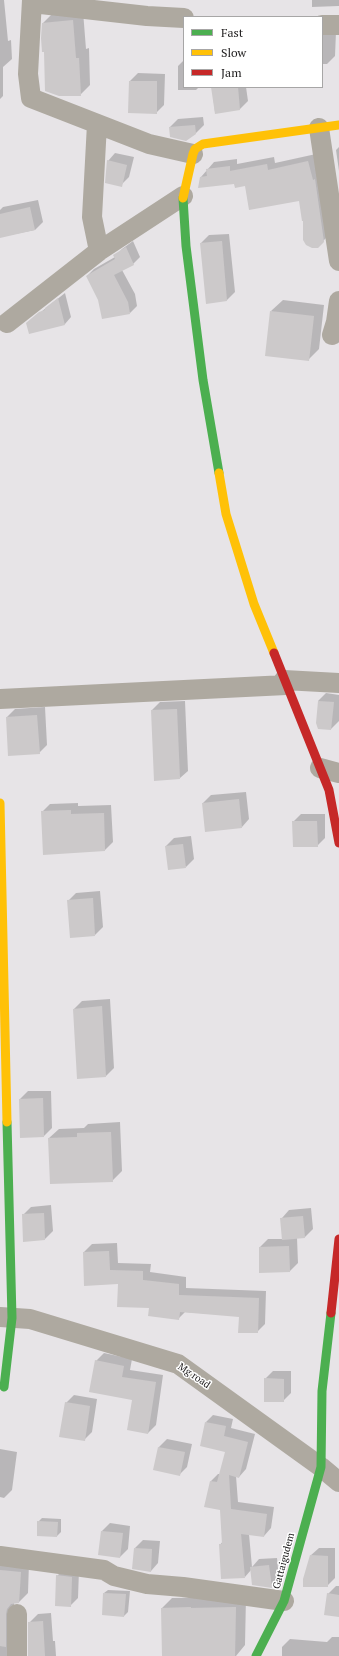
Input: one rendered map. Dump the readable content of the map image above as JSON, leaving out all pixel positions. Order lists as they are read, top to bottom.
{
  "streets": {
    "street": ["Mg road", "Gattaigudem"]
  },
  "crossings": [
    ["Mg road", "Gattaigudem"]
  ],
  "legend": ["Fast", "Slow", "Jam"]
}
